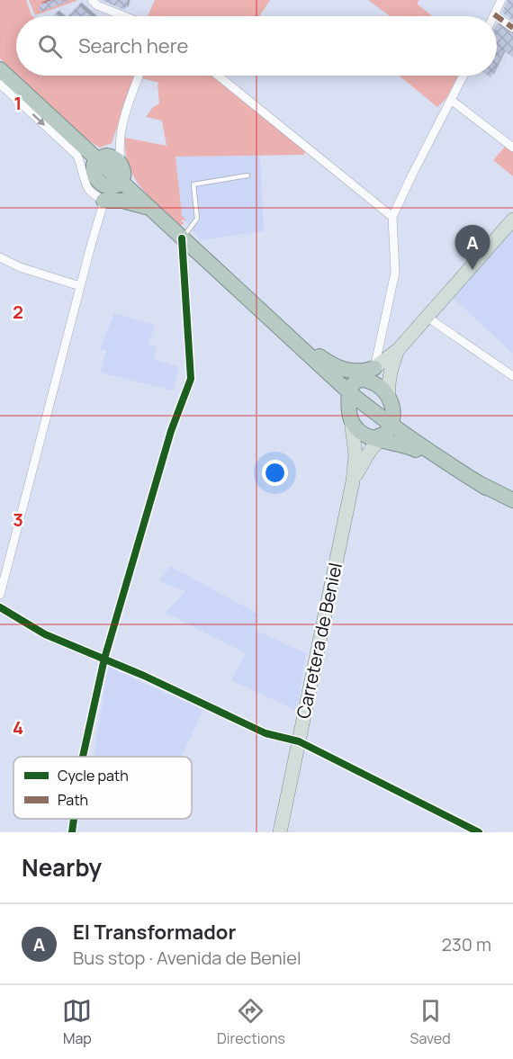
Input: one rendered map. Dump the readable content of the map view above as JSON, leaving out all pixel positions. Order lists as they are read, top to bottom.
{
  "streets": {
    "main road": ["Carretera de Beniel"]
  },
  "legend": ["Cycle path", "Path"],
  "page": {
    "search": "Search here",
    "pins": "A",
    "heading": "Nearby",
    "list": [
      {
        "mark": "A",
        "name": "El Transformador",
        "note": "Bus stop · Avenida de Beniel",
        "value": "230 m"
      }
    ],
    "nav": ["Map", "Directions", "Saved"]
  },
  "grid": {
    "rows": [
      "1",
      "2",
      "3",
      "4"
    ]
  }
}
